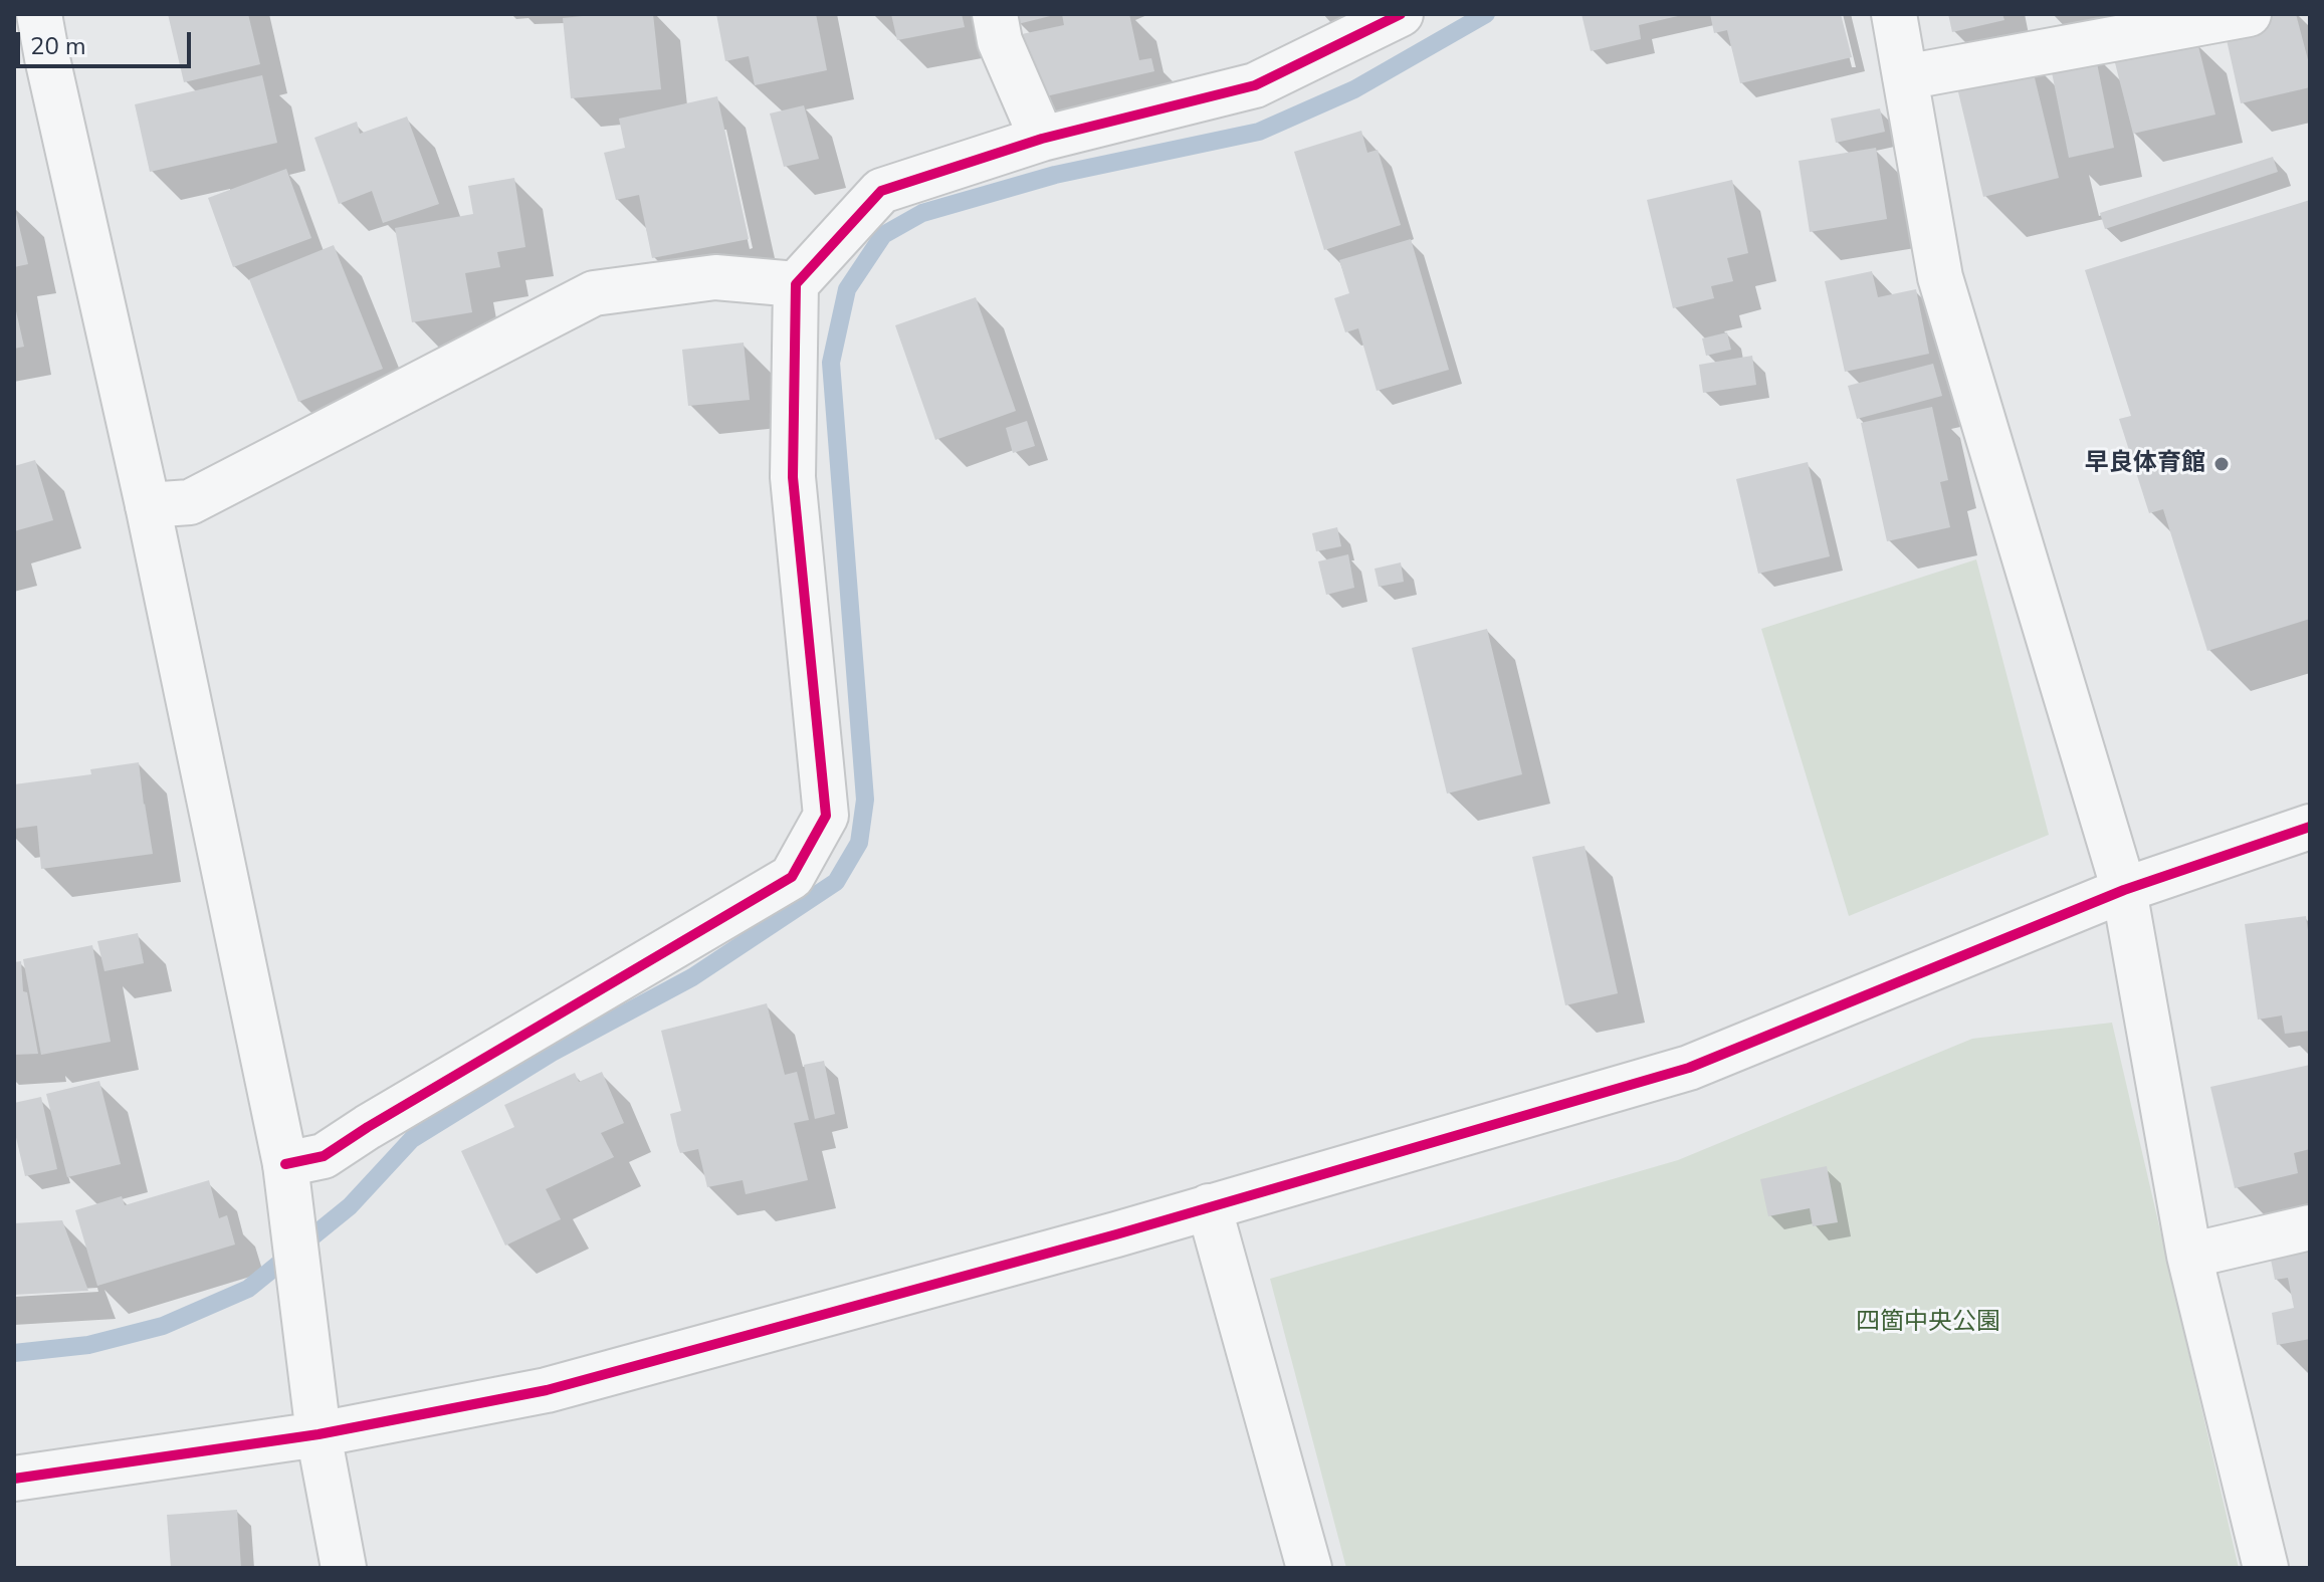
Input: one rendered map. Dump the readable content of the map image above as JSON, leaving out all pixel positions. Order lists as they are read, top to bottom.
{
  "parks": ["四箇中央公園"],
  "places": ["早良体育館"],
  "scale_bar": "20 m"
}
